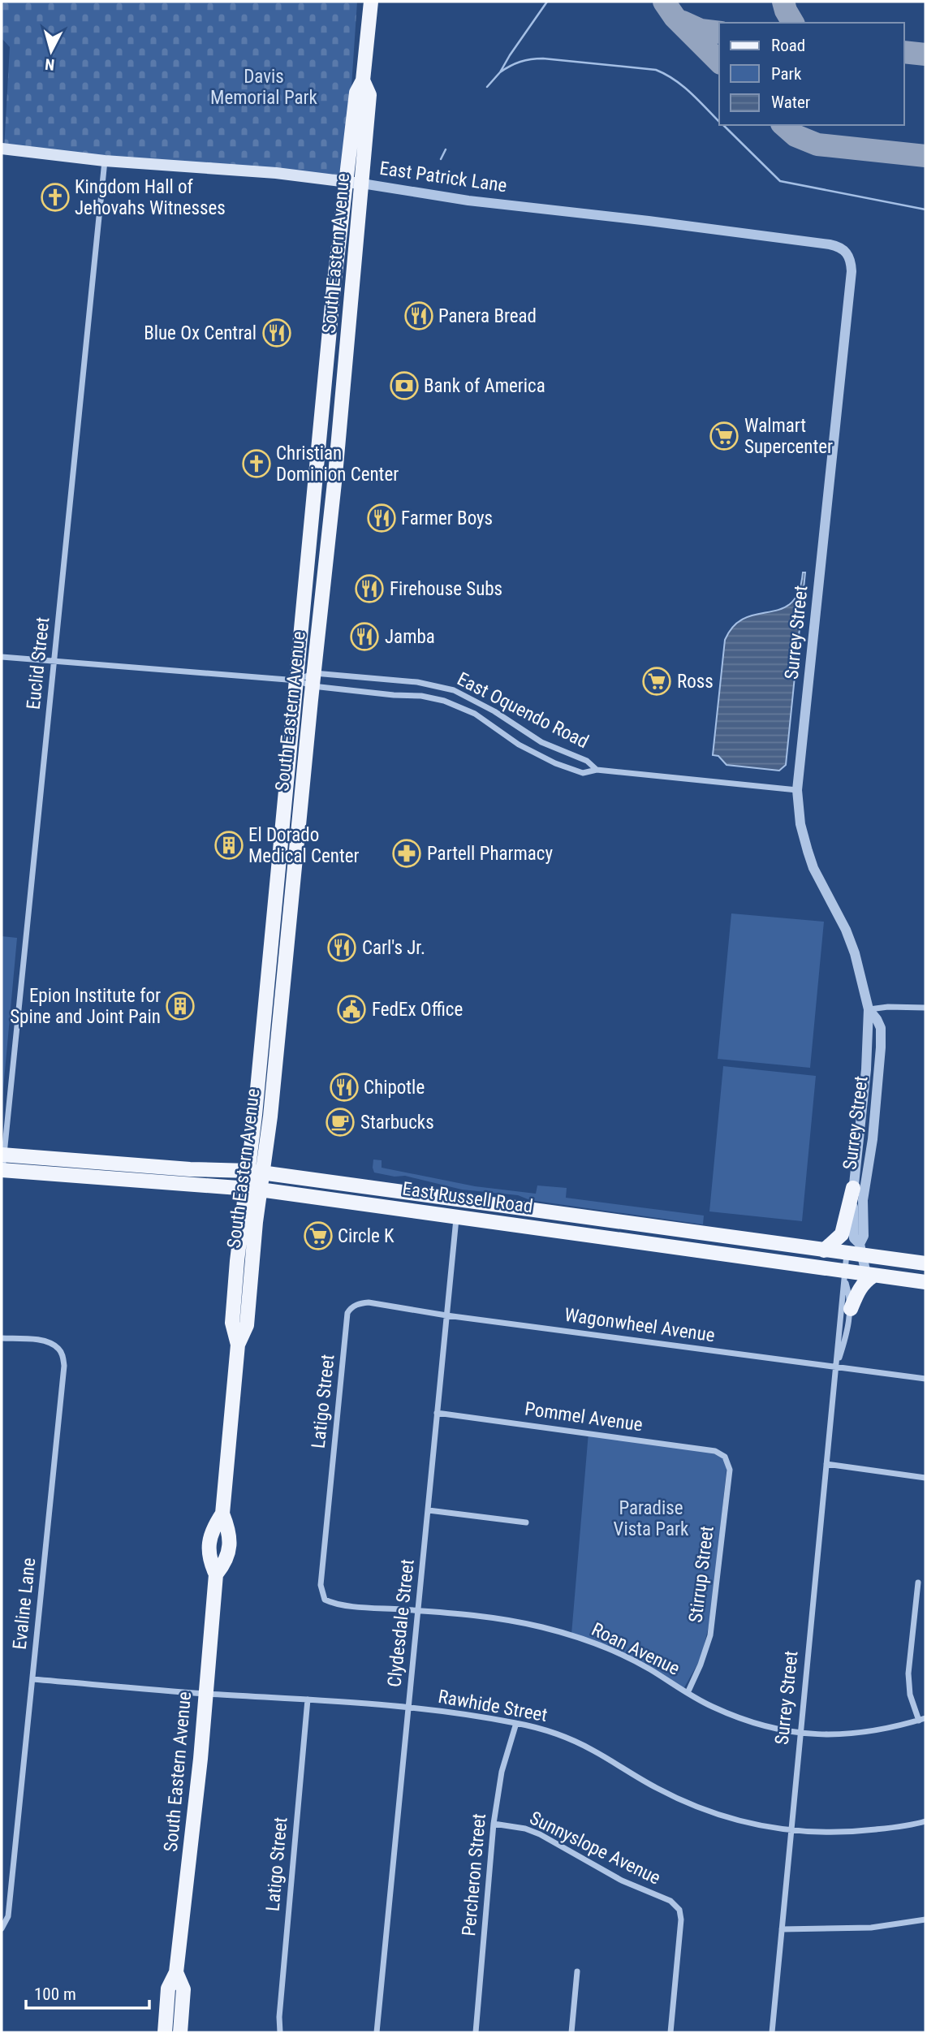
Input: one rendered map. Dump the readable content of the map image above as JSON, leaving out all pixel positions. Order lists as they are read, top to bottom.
{
  "streets": {
    "main road": ["East Patrick Lane", "South Eastern Avenue", "East Russell Road"],
    "street": [
      "Surrey Street",
      "Euclid Street",
      "East Oquendo Road",
      "Wagonwheel Avenue",
      "Latigo Street",
      "Pommel Avenue",
      "Stirrup Street",
      "Evaline Lane",
      "Clydesdale Street",
      "Roan Avenue",
      "Rawhide Street",
      "Sunnyslope Avenue",
      "Percheron Street"
    ]
  },
  "crossings": [
    ["East Patrick Lane", "South Eastern Avenue"],
    ["East Patrick Lane", "Surrey Street"],
    ["East Patrick Lane", "Euclid Street"],
    ["South Eastern Avenue", "East Oquendo Road"],
    ["South Eastern Avenue", "East Russell Road"],
    ["South Eastern Avenue", "Rawhide Street"],
    ["Surrey Street", "East Oquendo Road"],
    ["Surrey Street", "East Russell Road"],
    ["Surrey Street", "Wagonwheel Avenue"],
    ["Surrey Street", "Roan Avenue"],
    ["Surrey Street", "Rawhide Street"],
    ["Euclid Street", "East Oquendo Road"],
    ["Euclid Street", "East Russell Road"],
    ["East Russell Road", "Clydesdale Street"],
    ["Wagonwheel Avenue", "Latigo Street"],
    ["Wagonwheel Avenue", "Clydesdale Street"],
    ["Latigo Street", "Roan Avenue"],
    ["Latigo Street", "Rawhide Street"],
    ["Pommel Avenue", "Stirrup Street"],
    ["Pommel Avenue", "Clydesdale Street"],
    ["Stirrup Street", "Roan Avenue"],
    ["Evaline Lane", "Rawhide Street"],
    ["Clydesdale Street", "Roan Avenue"],
    ["Clydesdale Street", "Rawhide Street"],
    ["Rawhide Street", "Percheron Street"],
    ["Sunnyslope Avenue", "Percheron Street"]
  ],
  "parks": ["Davis Memorial Park", "Paradise Vista Park"],
  "places": {
    "church": ["Kingdom Hall of Jehovahs Witnesses", "Christian Dominion Center"],
    "restaurant": [
      "Panera Bread",
      "Blue Ox Central",
      "Farmer Boys",
      "Firehouse Subs",
      "Jamba",
      "Carl's Jr.",
      "Chipotle"
    ],
    "bank": ["Bank of America"],
    "supermarket": ["Walmart Supercenter", "Ross", "Circle K"],
    "building": ["El Dorado Medical Center", "Epion Institute for Spine and Joint Pain"],
    "pharmacy": ["Partell Pharmacy"],
    "public building": ["FedEx Office"],
    "cafe": ["Starbucks"]
  },
  "legend": ["Road", "Park", "Water"],
  "scale_bar": "100 m",
  "north": "bottom"
}
